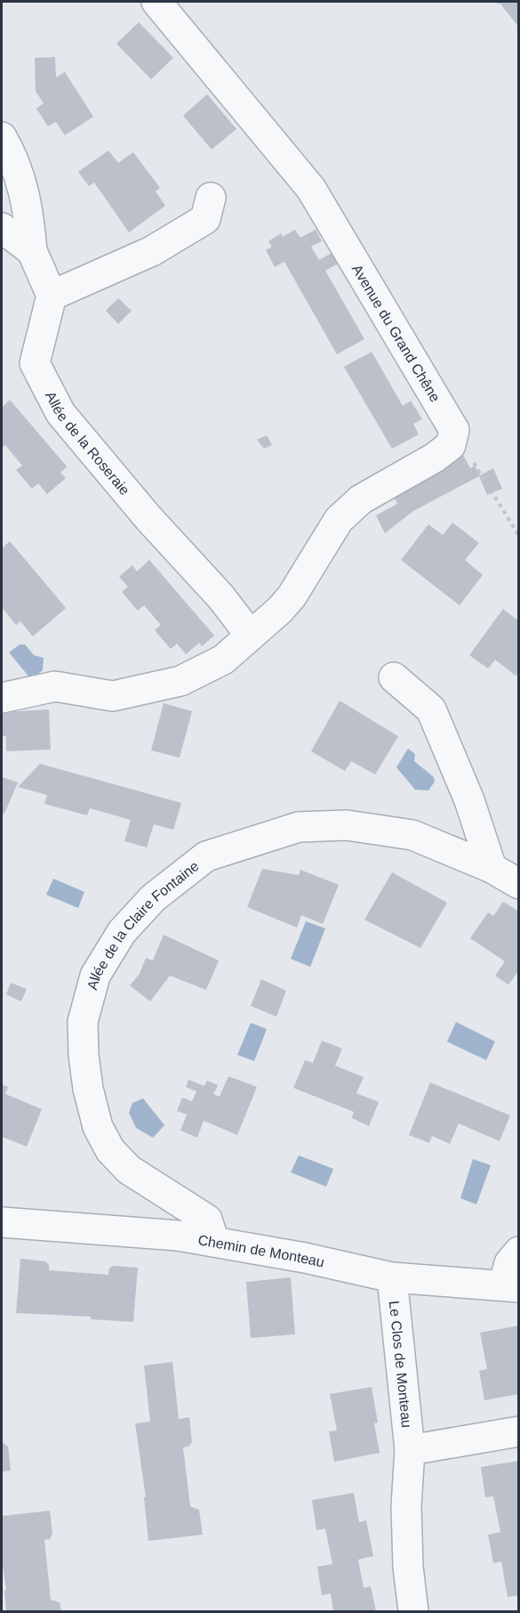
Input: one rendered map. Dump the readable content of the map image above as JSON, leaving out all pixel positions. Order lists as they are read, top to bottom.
{
  "streets": {
    "street": [
      "Avenue du Grand Chêne",
      "Allée de la Roseraie",
      "Allée de la Claire Fontaine",
      "Chemin de Monteau",
      "Le Clos de Monteau"
    ]
  },
  "crossings": [
    ["Allée de la Claire Fontaine", "Chemin de Monteau"],
    ["Chemin de Monteau", "Le Clos de Monteau"]
  ]
}
